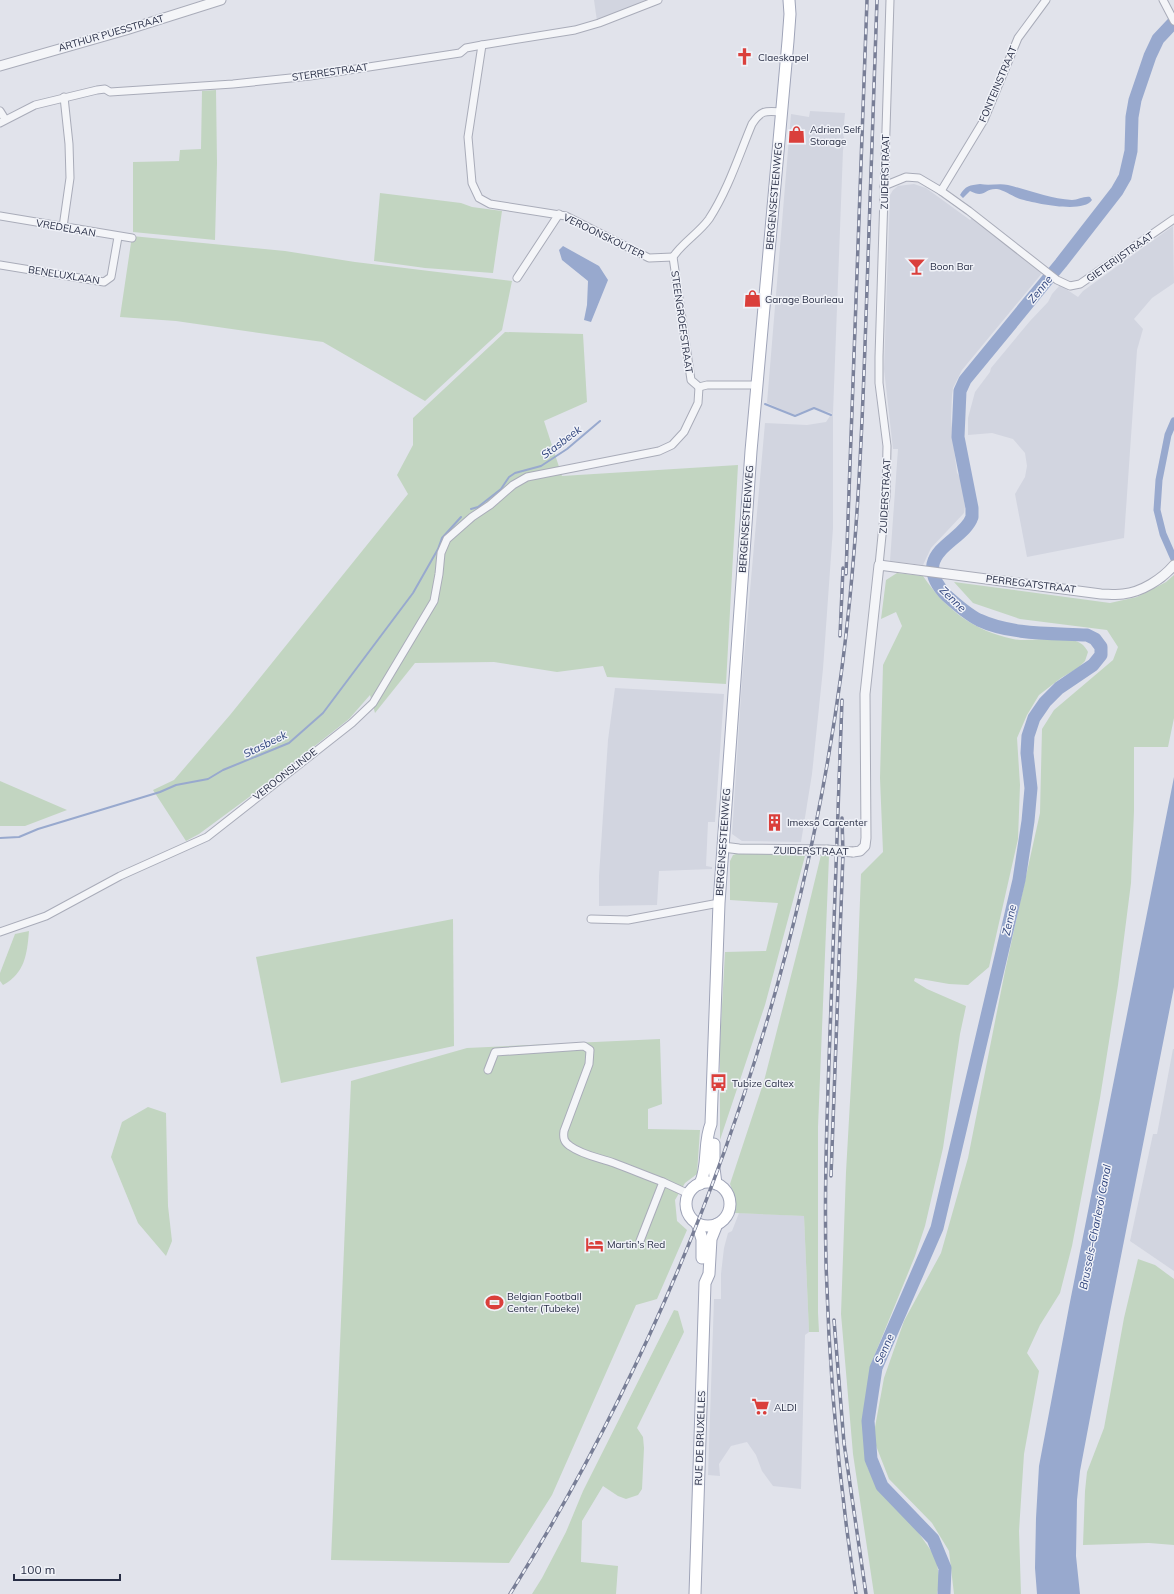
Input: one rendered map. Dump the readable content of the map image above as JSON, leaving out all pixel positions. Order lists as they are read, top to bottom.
{
  "streets": {
    "main road": ["BERGENSESTEENWEG", "RUE DE BRUXELLES"],
    "street": [
      "ARTHUR PUESSTRAAT",
      "STERRESTRAAT",
      "FONTEINSTRAAT",
      "ZUIDERSTRAAT",
      "VREDELAAN",
      "VEROONSKOUTER",
      "GIETERIJSTRAAT",
      "BENELUXLAAN",
      "STEENGROEFSTRAAT",
      "PERREGATSTRAAT",
      "VEROONSLINDE"
    ]
  },
  "crossings": [
    ["STERRESTRAAT", "VEROONSKOUTER"],
    ["FONTEINSTRAAT", "GIETERIJSTRAAT"],
    ["ZUIDERSTRAAT", "BERGENSESTEENWEG"],
    ["ZUIDERSTRAAT", "PERREGATSTRAAT"],
    ["BERGENSESTEENWEG", "STEENGROEFSTRAAT"],
    ["VREDELAAN", "BENELUXLAAN"],
    ["VEROONSKOUTER", "STEENGROEFSTRAAT"],
    ["STEENGROEFSTRAAT", "VEROONSLINDE"]
  ],
  "water": [
    "Zenne",
    "Stasbeek",
    "Brussels–Charleroi Canal",
    "Senne"
  ],
  "places": {
    "church": ["Claeskapel"],
    "shop": ["Adrien Self Storage", "Garage Bourleau"],
    "bar": ["Boon Bar"],
    "building": ["Imexso Carcenter"],
    "bus stop": ["Tubize Caltex"],
    "hotel": ["Martin's Red"],
    "sports": ["Belgian Football Center (Tubeke)"],
    "supermarket": ["ALDI"]
  },
  "scale_bar": "100 m"
}
